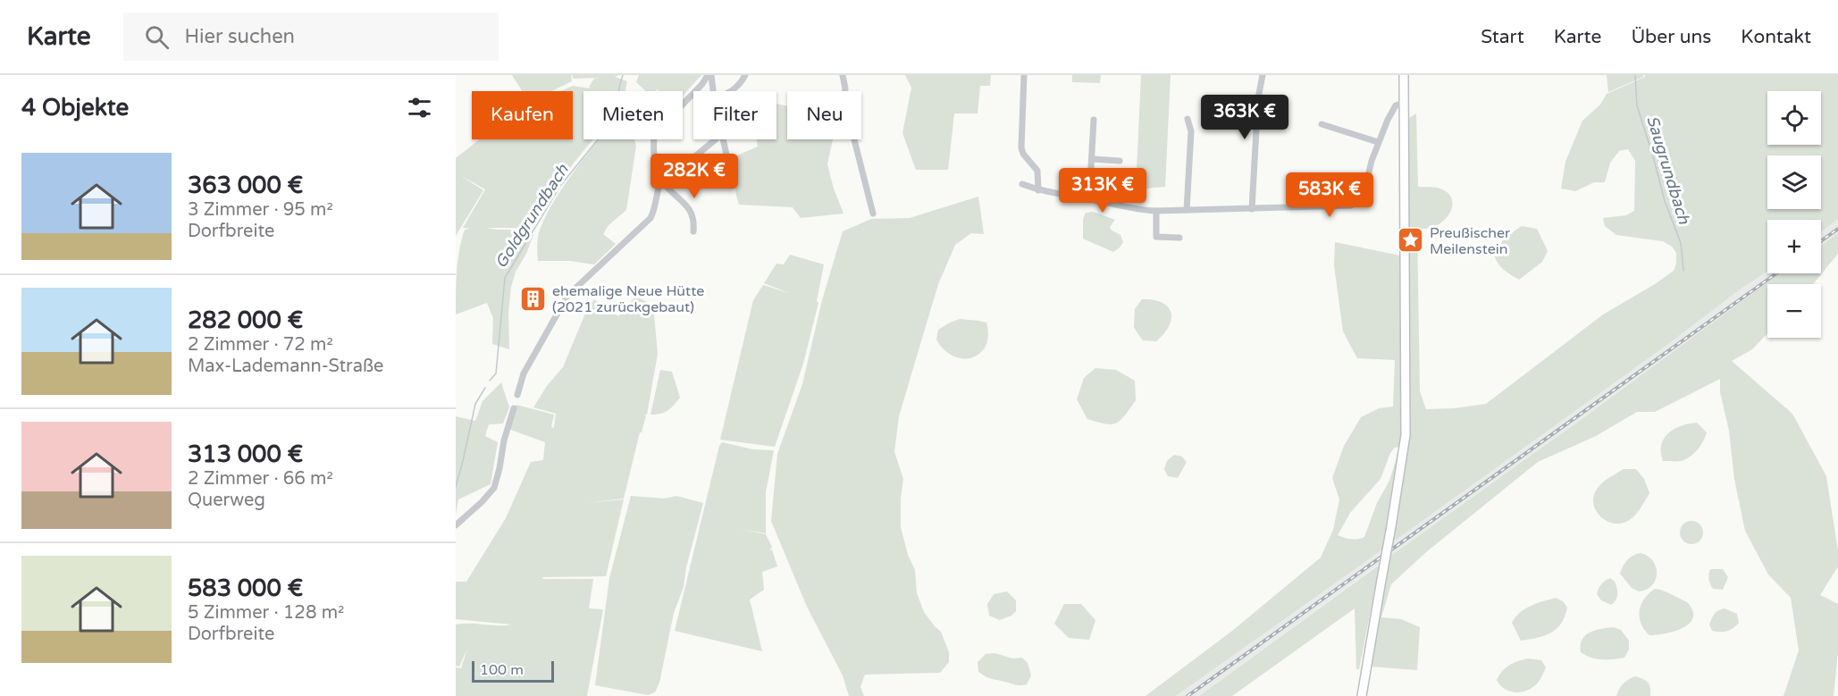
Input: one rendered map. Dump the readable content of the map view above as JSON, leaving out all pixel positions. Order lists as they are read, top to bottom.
{
  "water": ["Saugrundbach", "Goldgrundbach"],
  "places": {
    "place": ["Preußischer Meilenstein"],
    "building": ["ehemalige Neue Hütte (2021 zurückgebaut)"]
  },
  "scale_bar": "100 m",
  "page": {
    "header": "Karte",
    "search": "Hier suchen",
    "nav": [
      "Start",
      "Karte",
      "Über uns",
      "Kontakt"
    ],
    "heading": "4 Objekte",
    "map_buttons": ["+", "−"],
    "chip": [
      "Kaufen",
      "Mieten",
      "Filter",
      "Neu"
    ],
    "price": [
      "363K €",
      "282K €",
      "313K €",
      "583K €"
    ],
    "list": [
      {
        "name": "363 000 €",
        "note": "3 Zimmer · 95 m² · Dorfbreite"
      },
      {
        "name": "282 000 €",
        "note": "2 Zimmer · 72 m² · Max-Lademann-Straße"
      },
      {
        "name": "313 000 €",
        "note": "2 Zimmer · 66 m² · Querweg"
      },
      {
        "name": "583 000 €",
        "note": "5 Zimmer · 128 m² · Dorfbreite"
      }
    ],
    "scale": "100 m"
  }
}
